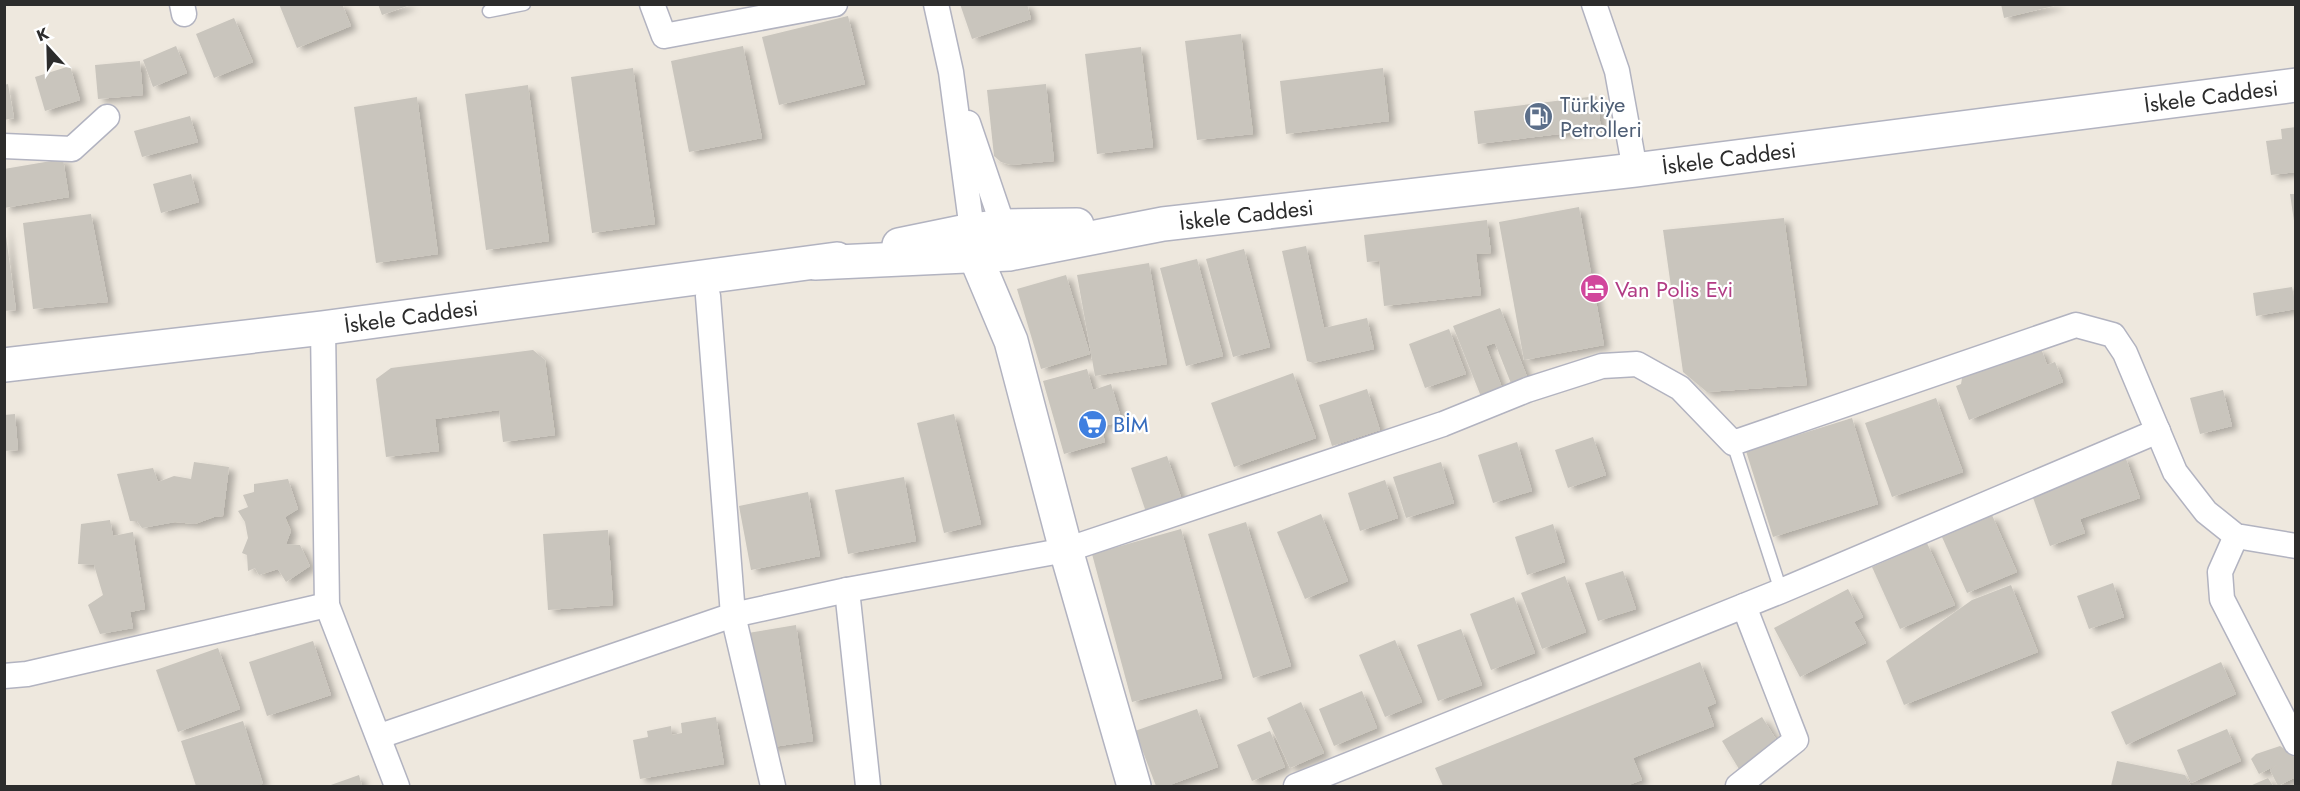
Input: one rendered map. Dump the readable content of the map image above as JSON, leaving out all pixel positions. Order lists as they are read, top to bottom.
{
  "streets": {
    "main road": ["İskele Caddesi"]
  },
  "places": {
    "fuel station": ["Türkiye Petrolleri"],
    "hotel": ["Van Polis Evi"],
    "supermarket": ["BİM"]
  },
  "north": "top"
}
